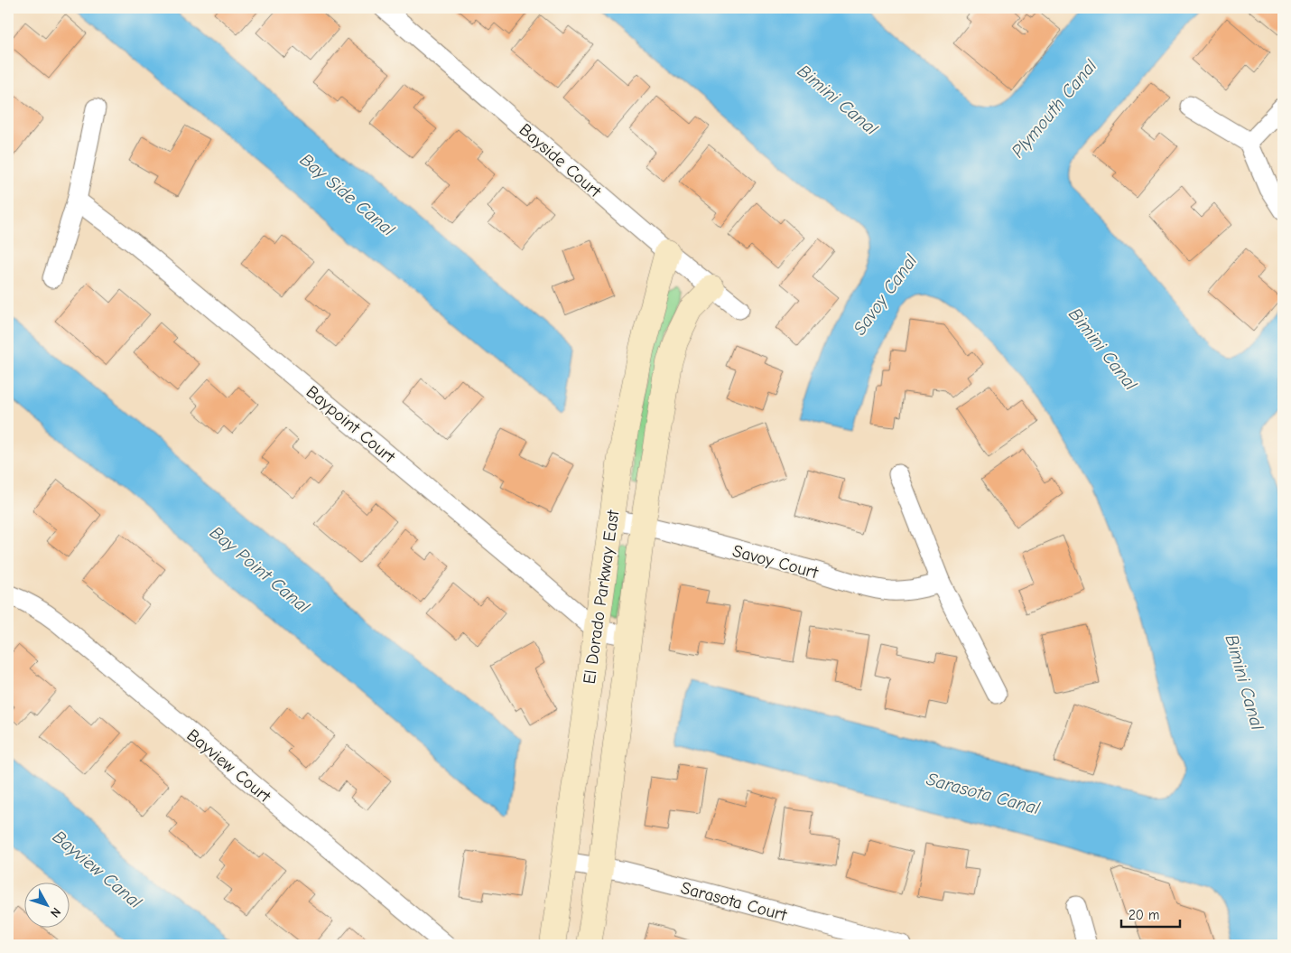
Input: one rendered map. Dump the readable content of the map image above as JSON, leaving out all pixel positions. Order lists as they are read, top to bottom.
{
  "streets": {
    "street": [
      "Bayside Court",
      "Baypoint Court",
      "Savoy Court",
      "El Dorado Parkway East",
      "Bayview Court",
      "Sarasota Court"
    ]
  },
  "crossings": [
    ["Bayside Court", "El Dorado Parkway East"],
    ["Baypoint Court", "El Dorado Parkway East"],
    ["Savoy Court", "El Dorado Parkway East"],
    ["El Dorado Parkway East", "Sarasota Court"]
  ],
  "water": [
    "Bimini Canal",
    "Plymouth Canal",
    "Bay Side Canal",
    "Savoy Canal",
    "Bay Point Canal",
    "Sarasota Canal",
    "Bayview Canal"
  ],
  "scale_bar": "20 m",
  "north": "bottom right"
}
